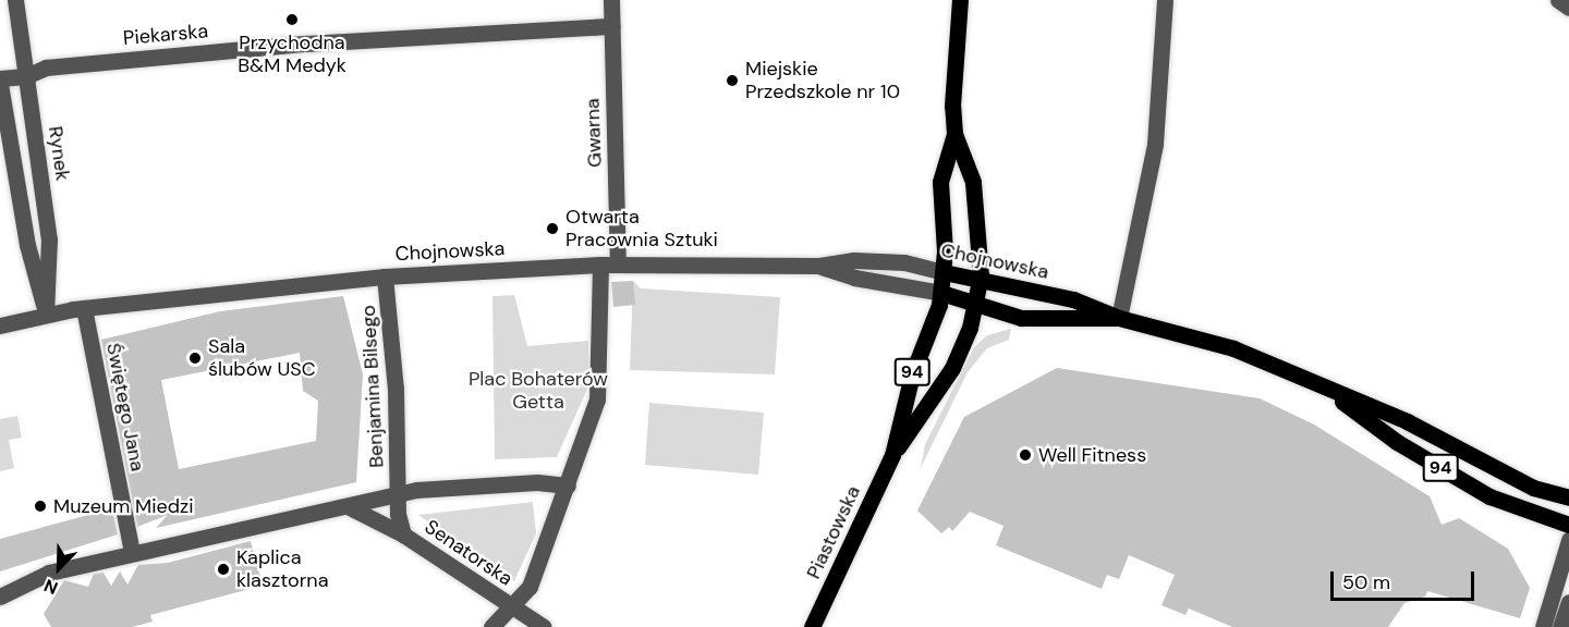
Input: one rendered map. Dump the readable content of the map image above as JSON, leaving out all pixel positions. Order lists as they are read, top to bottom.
{
  "streets": {
    "main road": ["Chojnowska", "94", "Piastowska"],
    "street": [
      "Piekarska",
      "Gwarna",
      "Rynek",
      "Benjamina Bilsego",
      "Świętego Jana",
      "Senatorska"
    ]
  },
  "crossings": [
    ["Piekarska", "Gwarna"],
    ["Piekarska", "Rynek"],
    ["Gwarna", "Chojnowska"],
    ["Chojnowska", "Benjamina Bilsego"],
    ["Chojnowska", "Świętego Jana"],
    ["Chojnowska", "Piastowska"],
    ["Benjamina Bilsego", "Senatorska"]
  ],
  "parks": ["Plac Bohaterów Getta"],
  "places": [
    "Przychodna B&M Medyk",
    "Miejskie Przedszkole nr 10",
    "Otwarta Pracownia Sztuki",
    "Sala ślubów USC",
    "Well Fitness",
    "Muzeum Miedzi",
    "Kaplica klasztorna"
  ],
  "scale_bar": "50 m",
  "north": "bottom left"
}
